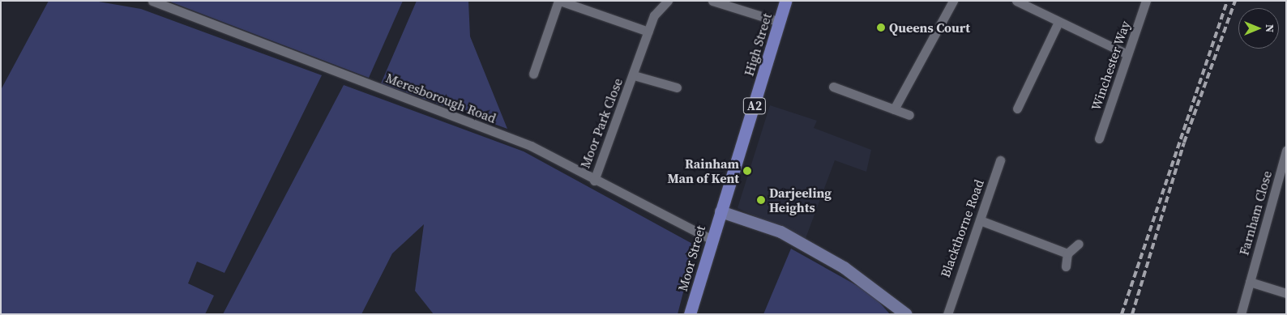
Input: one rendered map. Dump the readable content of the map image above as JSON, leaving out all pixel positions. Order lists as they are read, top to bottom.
{
  "streets": {
    "main road": ["High Street", "A2", "Moor Street"],
    "street": [
      "Winchester Way",
      "Meresborough Road",
      "Moor Park Close",
      "Farnham Close",
      "Blackthorne Road"
    ]
  },
  "crossings": [
    ["High Street", "Moor Street"],
    ["Meresborough Road", "Moor Park Close"],
    ["Meresborough Road", "Moor Street"]
  ],
  "places": ["Queens Court", "Rainham Man of Kent", "Darjeeling Heights"],
  "north": "right"
}
